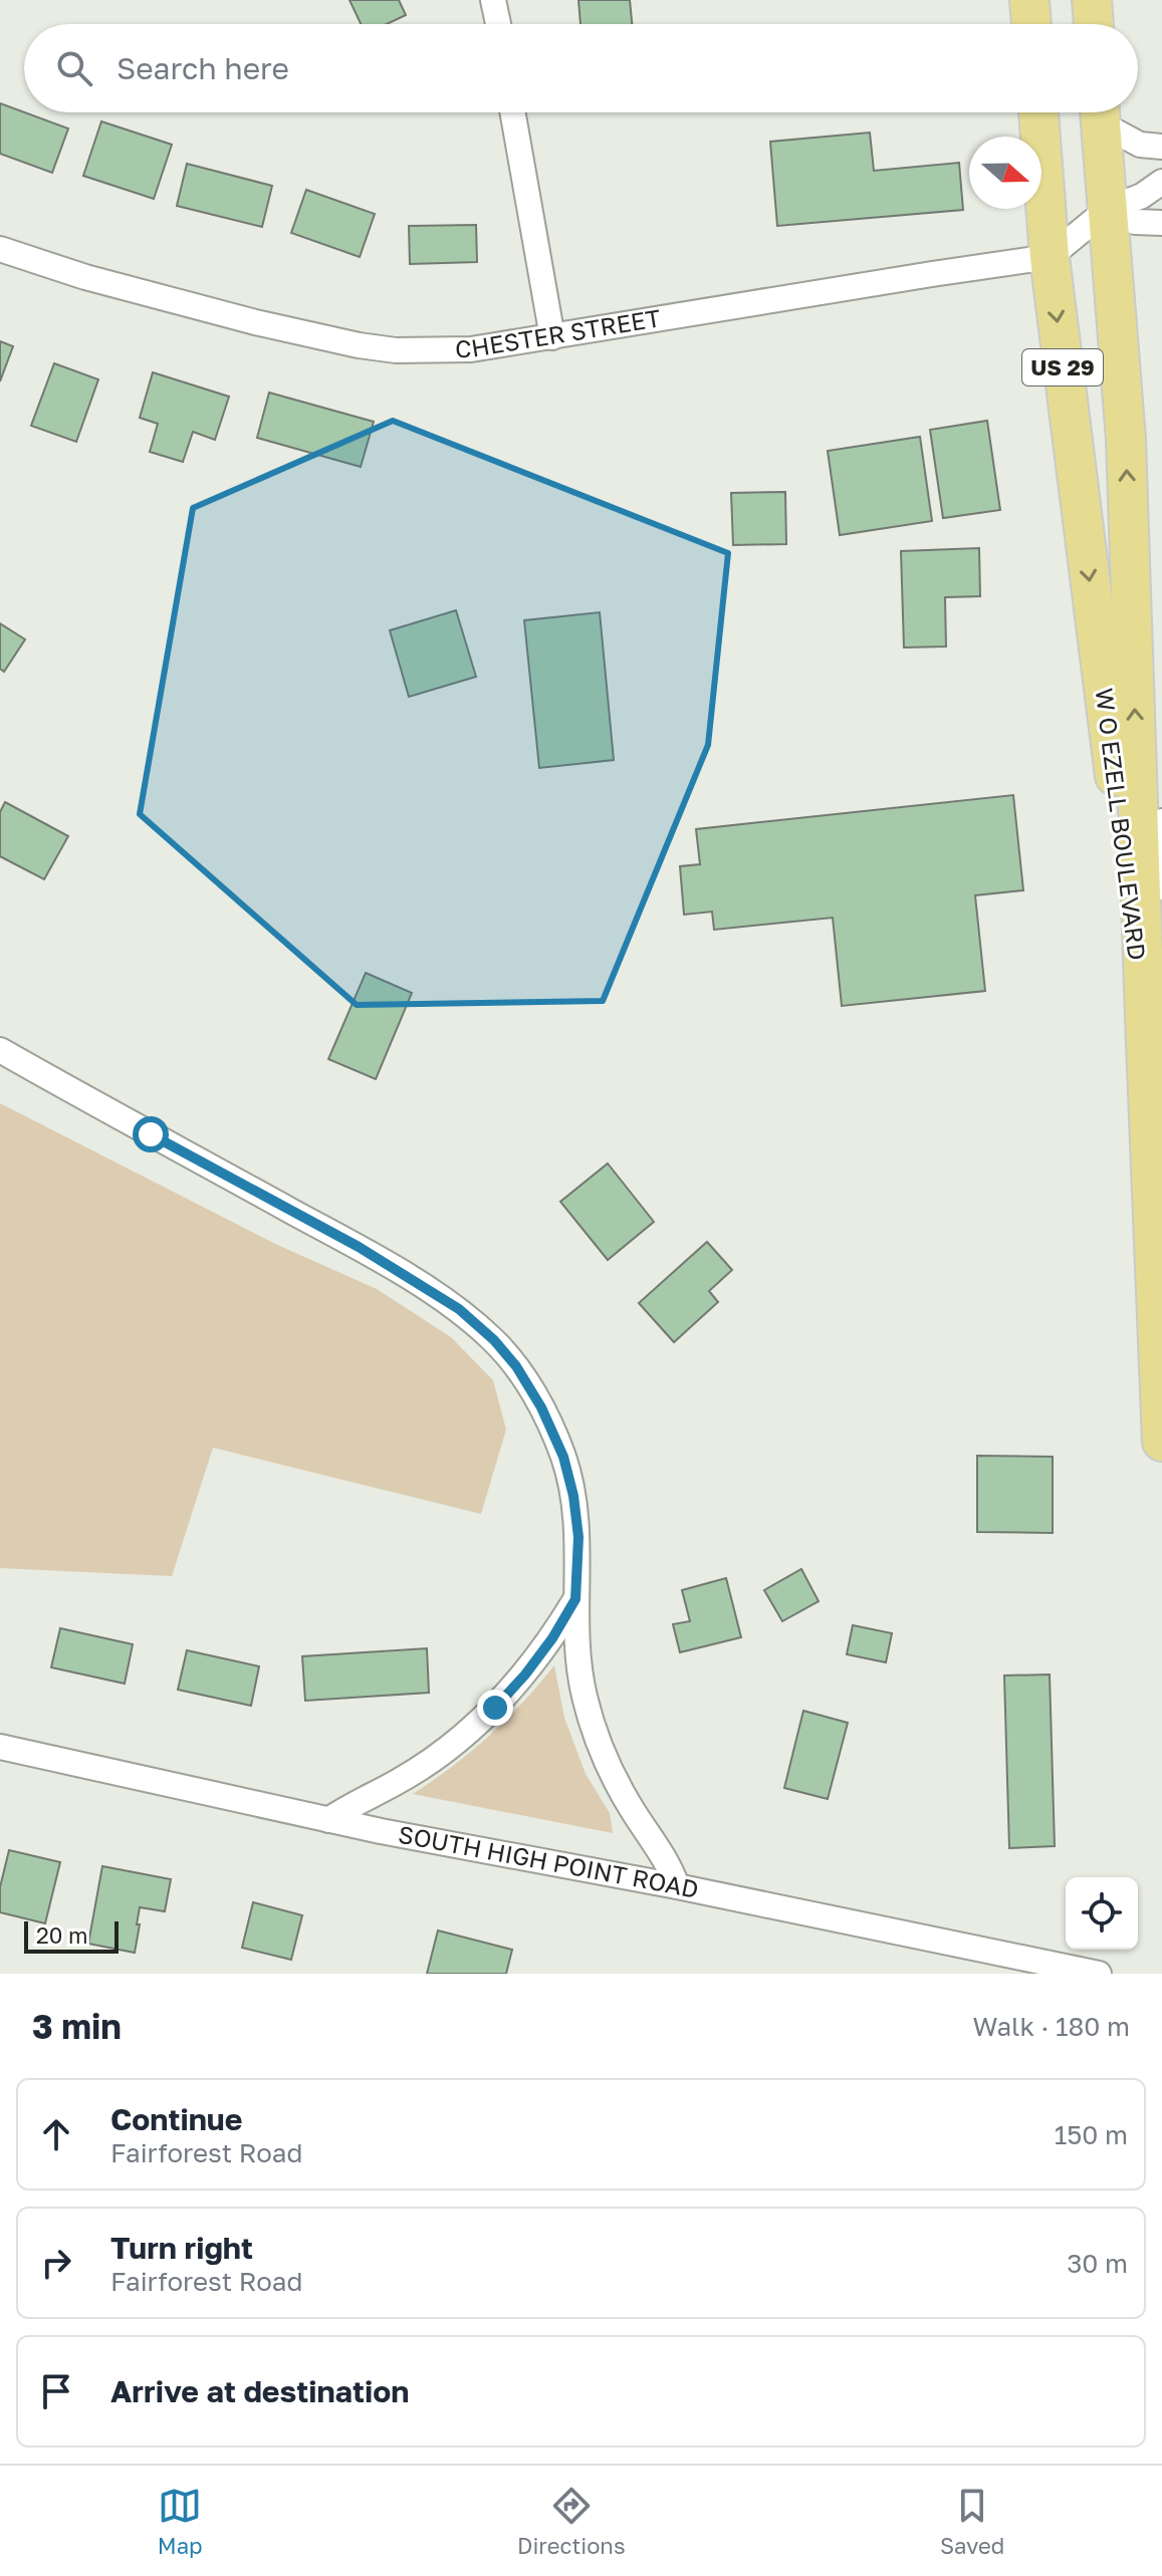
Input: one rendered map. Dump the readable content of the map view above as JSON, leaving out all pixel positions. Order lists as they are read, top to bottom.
{
  "streets": {
    "main road": ["US 29", "W O EZELL BOULEVARD"],
    "street": ["CHESTER STREET", "SOUTH HIGH POINT ROAD"]
  },
  "crossings": [
    ["CHESTER STREET", "W O EZELL BOULEVARD"],
    ["US 29", "W O EZELL BOULEVARD"]
  ],
  "scale_bar": "20 m",
  "north": "right",
  "page": {
    "search": "Search here",
    "scale": "20 m",
    "heading": ["3 min", "Walk · 180 m"],
    "list": [
      ["Continue", "Fairforest Road", "150 m"],
      ["Turn right", "Fairforest Road", "30 m"],
      "Arrive at destination"
    ],
    "nav": ["Map", "Directions", "Saved"]
  }
}
